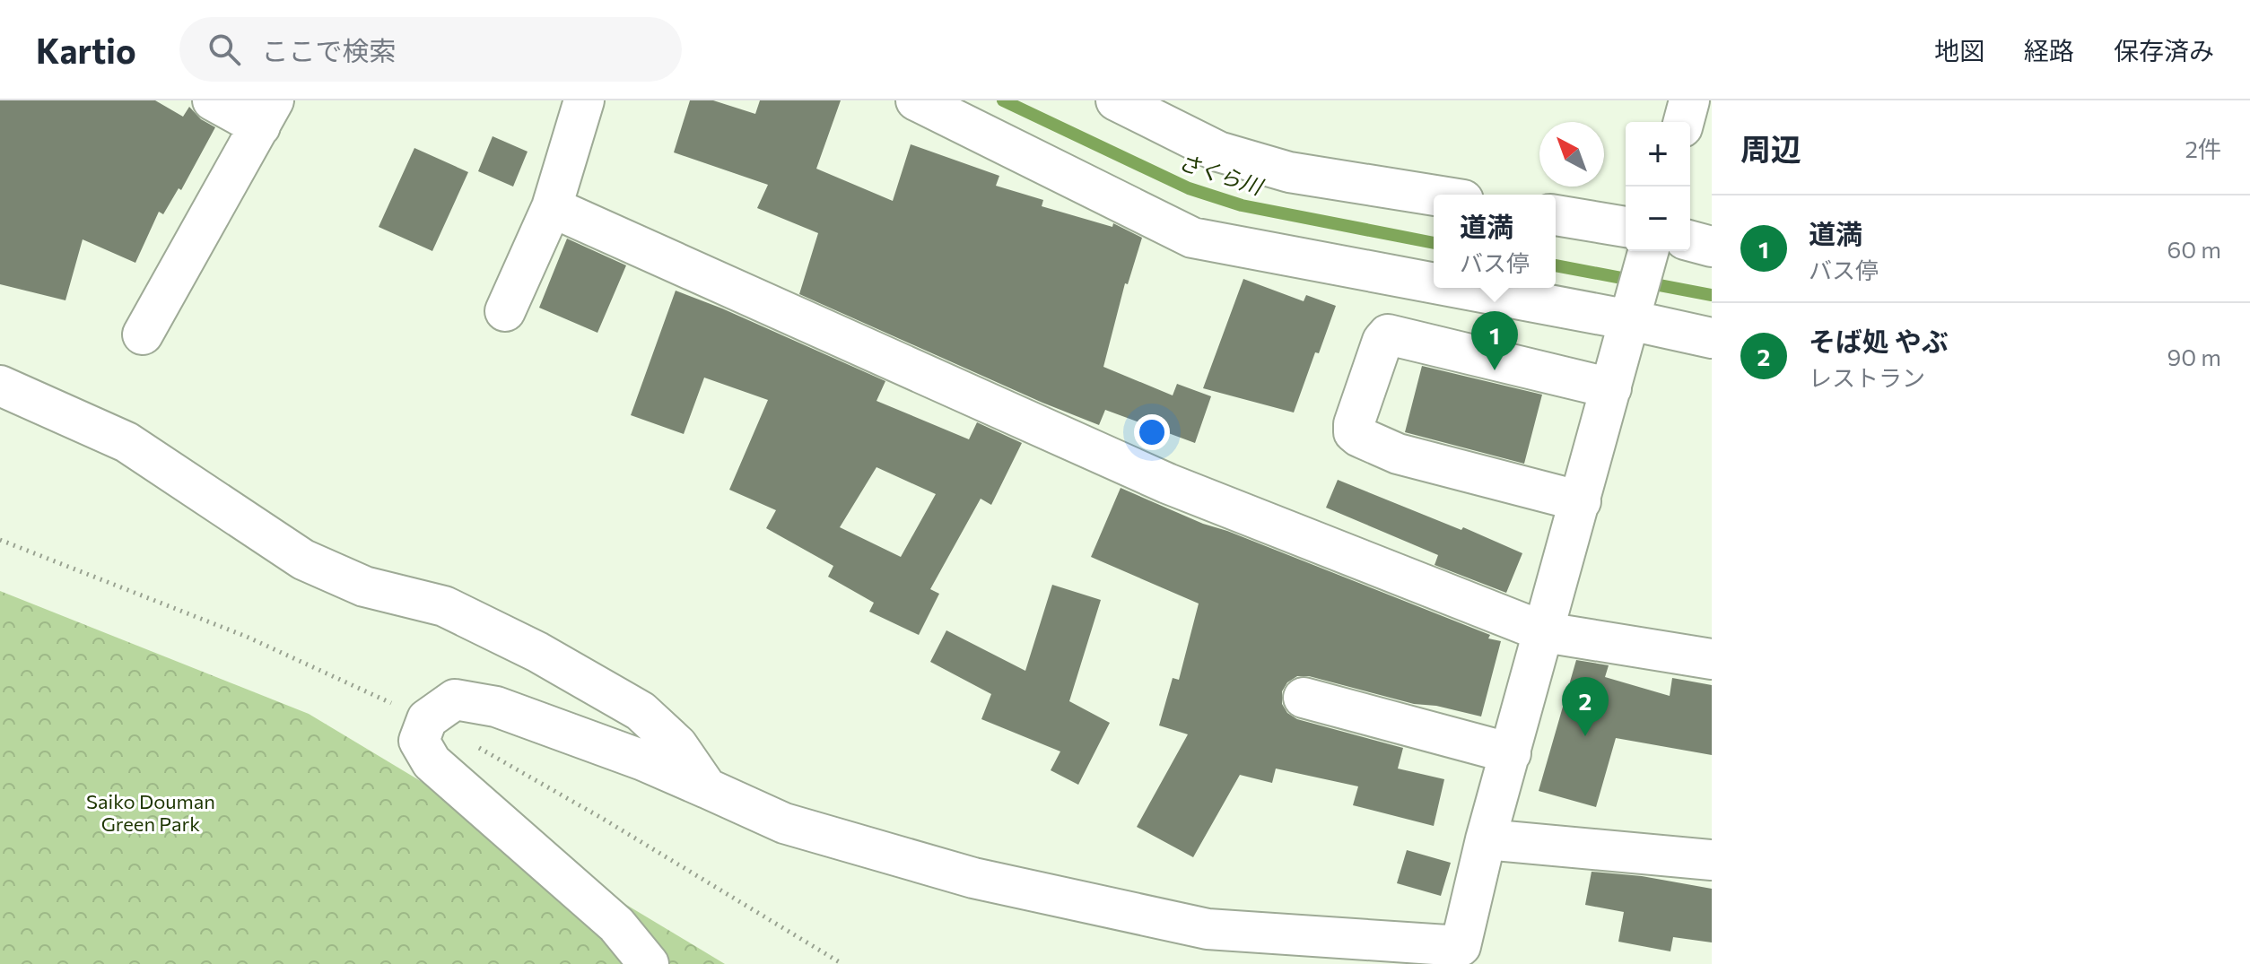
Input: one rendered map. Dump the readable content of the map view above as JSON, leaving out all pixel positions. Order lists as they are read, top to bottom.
{
  "water": ["さくら川"],
  "parks": ["Saiko Douman Green Park"],
  "north": "top left",
  "page": {
    "header": "Kartio",
    "search": "ここで検索",
    "nav": ["地図", "経路", "保存済み"],
    "heading": ["周辺", "2件"],
    "map_buttons": ["+", "−"],
    "list": [
      {
        "mark": "1",
        "name": "道満",
        "note": "バス停",
        "value": "60 m"
      },
      {
        "mark": "2",
        "name": "そば処 やぶ",
        "note": "レストラン",
        "value": "90 m"
      }
    ],
    "popup": ["道満", "バス停"],
    "pins": ["1", "2"]
  }
}
